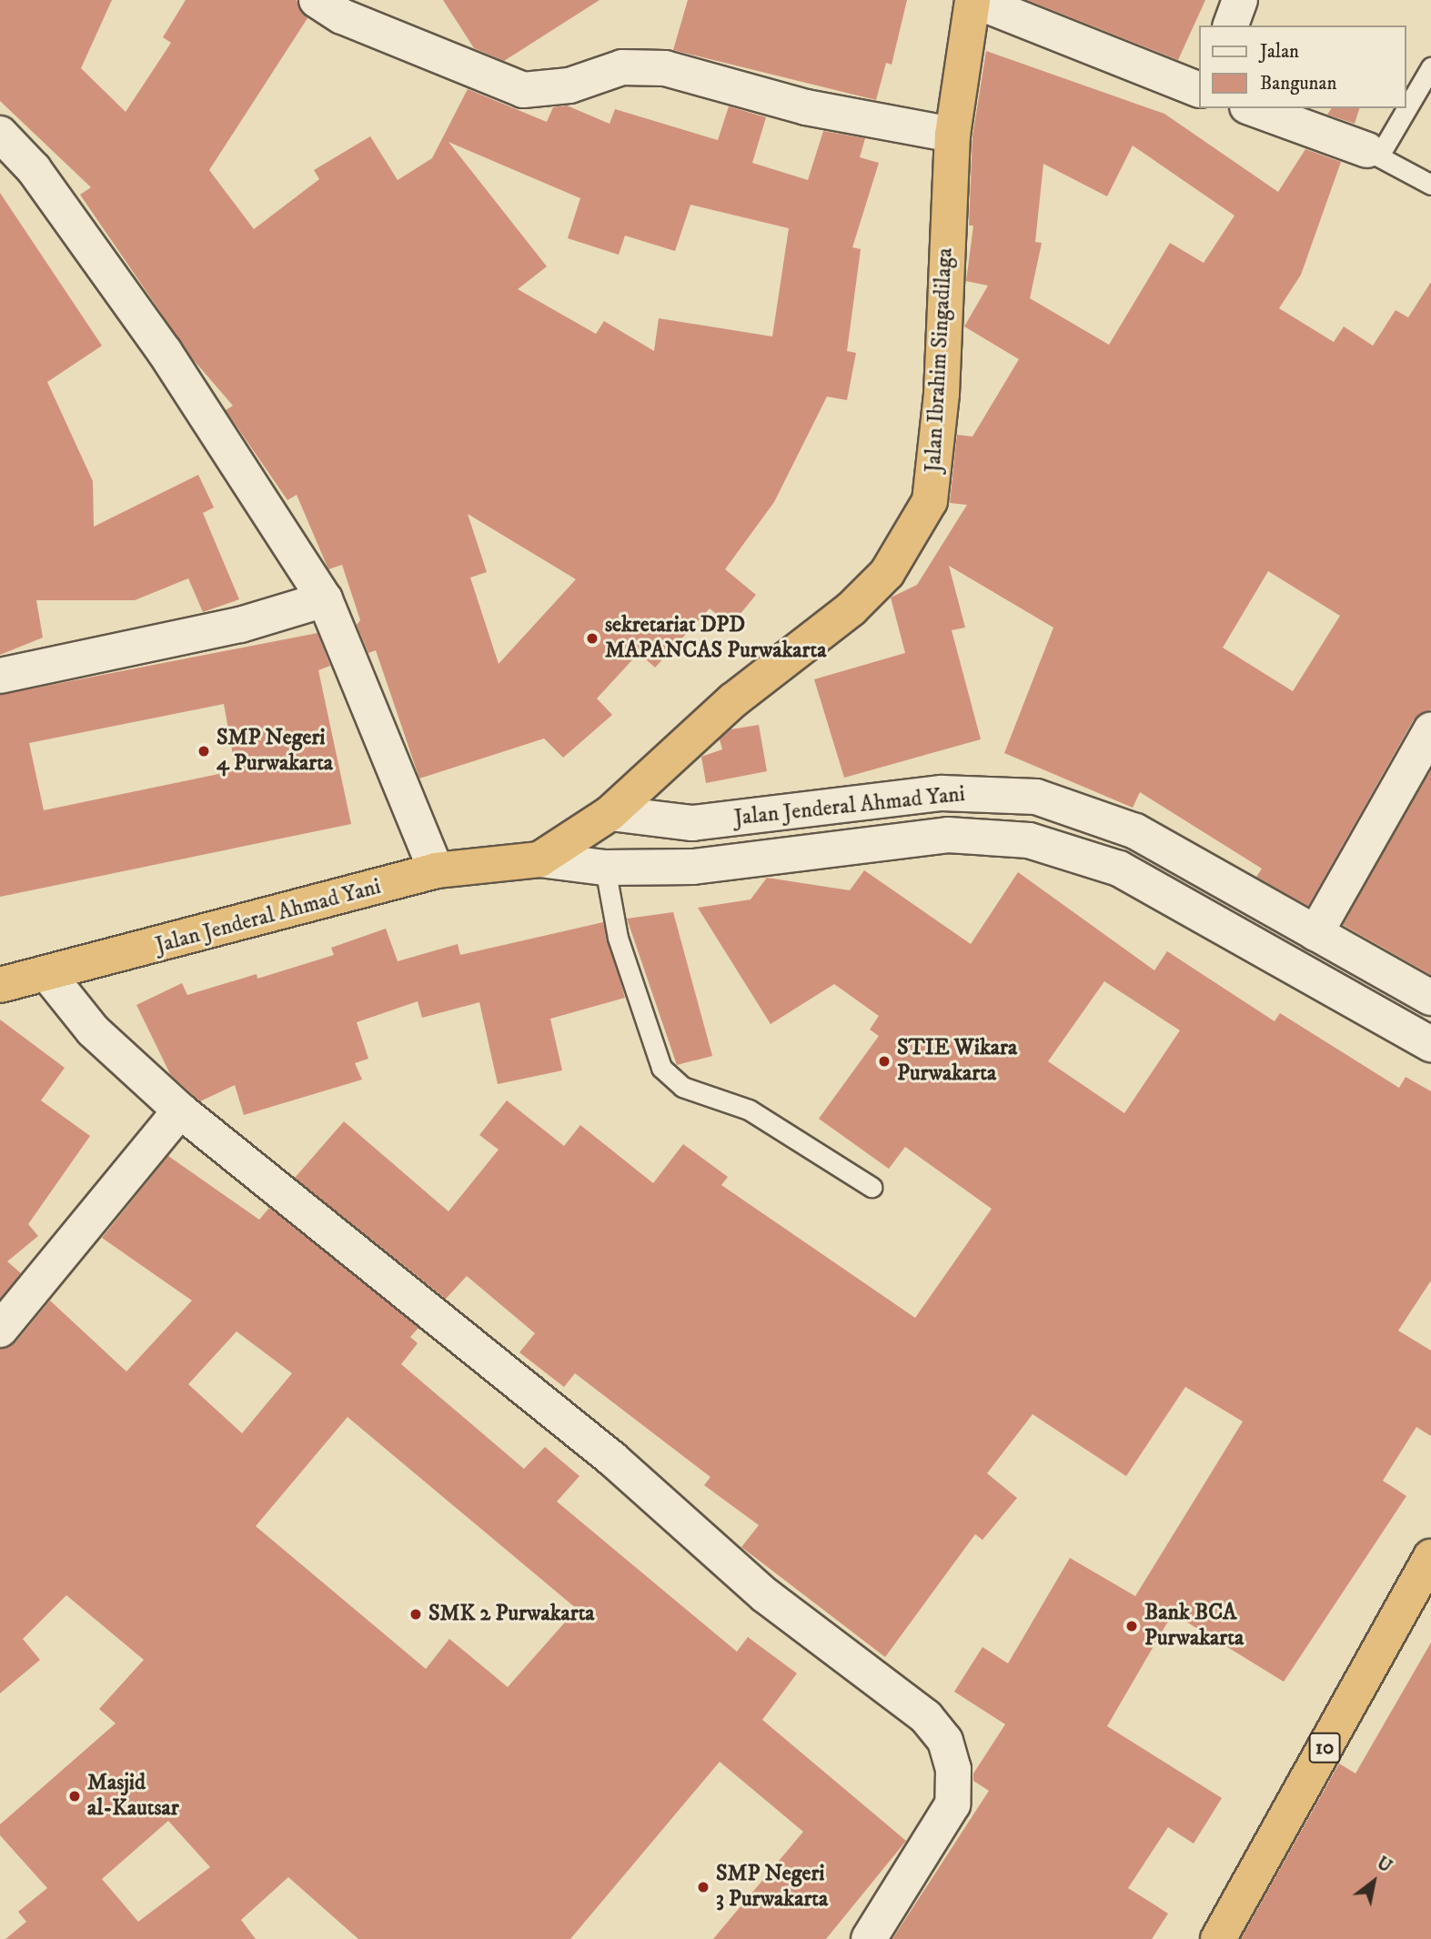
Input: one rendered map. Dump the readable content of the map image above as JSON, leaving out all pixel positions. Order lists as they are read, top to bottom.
{
  "streets": {
    "highway": ["Jalan Ibrahim Singadilaga", "Jalan Jenderal Ahmad Yani", "10"]
  },
  "crossings": [
    ["Jalan Ibrahim Singadilaga", "Jalan Jenderal Ahmad Yani"]
  ],
  "places": [
    "sekretariat DPD MAPANCAS Purwakarta",
    "SMP Negeri 4 Purwakarta",
    "STIE Wikara Purwakarta",
    "SMK 2 Purwakarta",
    "Bank BCA Purwakarta",
    "Masjid al-Kautsar",
    "SMP Negeri 3 Purwakarta"
  ],
  "legend": ["Jalan", "Bangunan"],
  "north": "top right"
}
